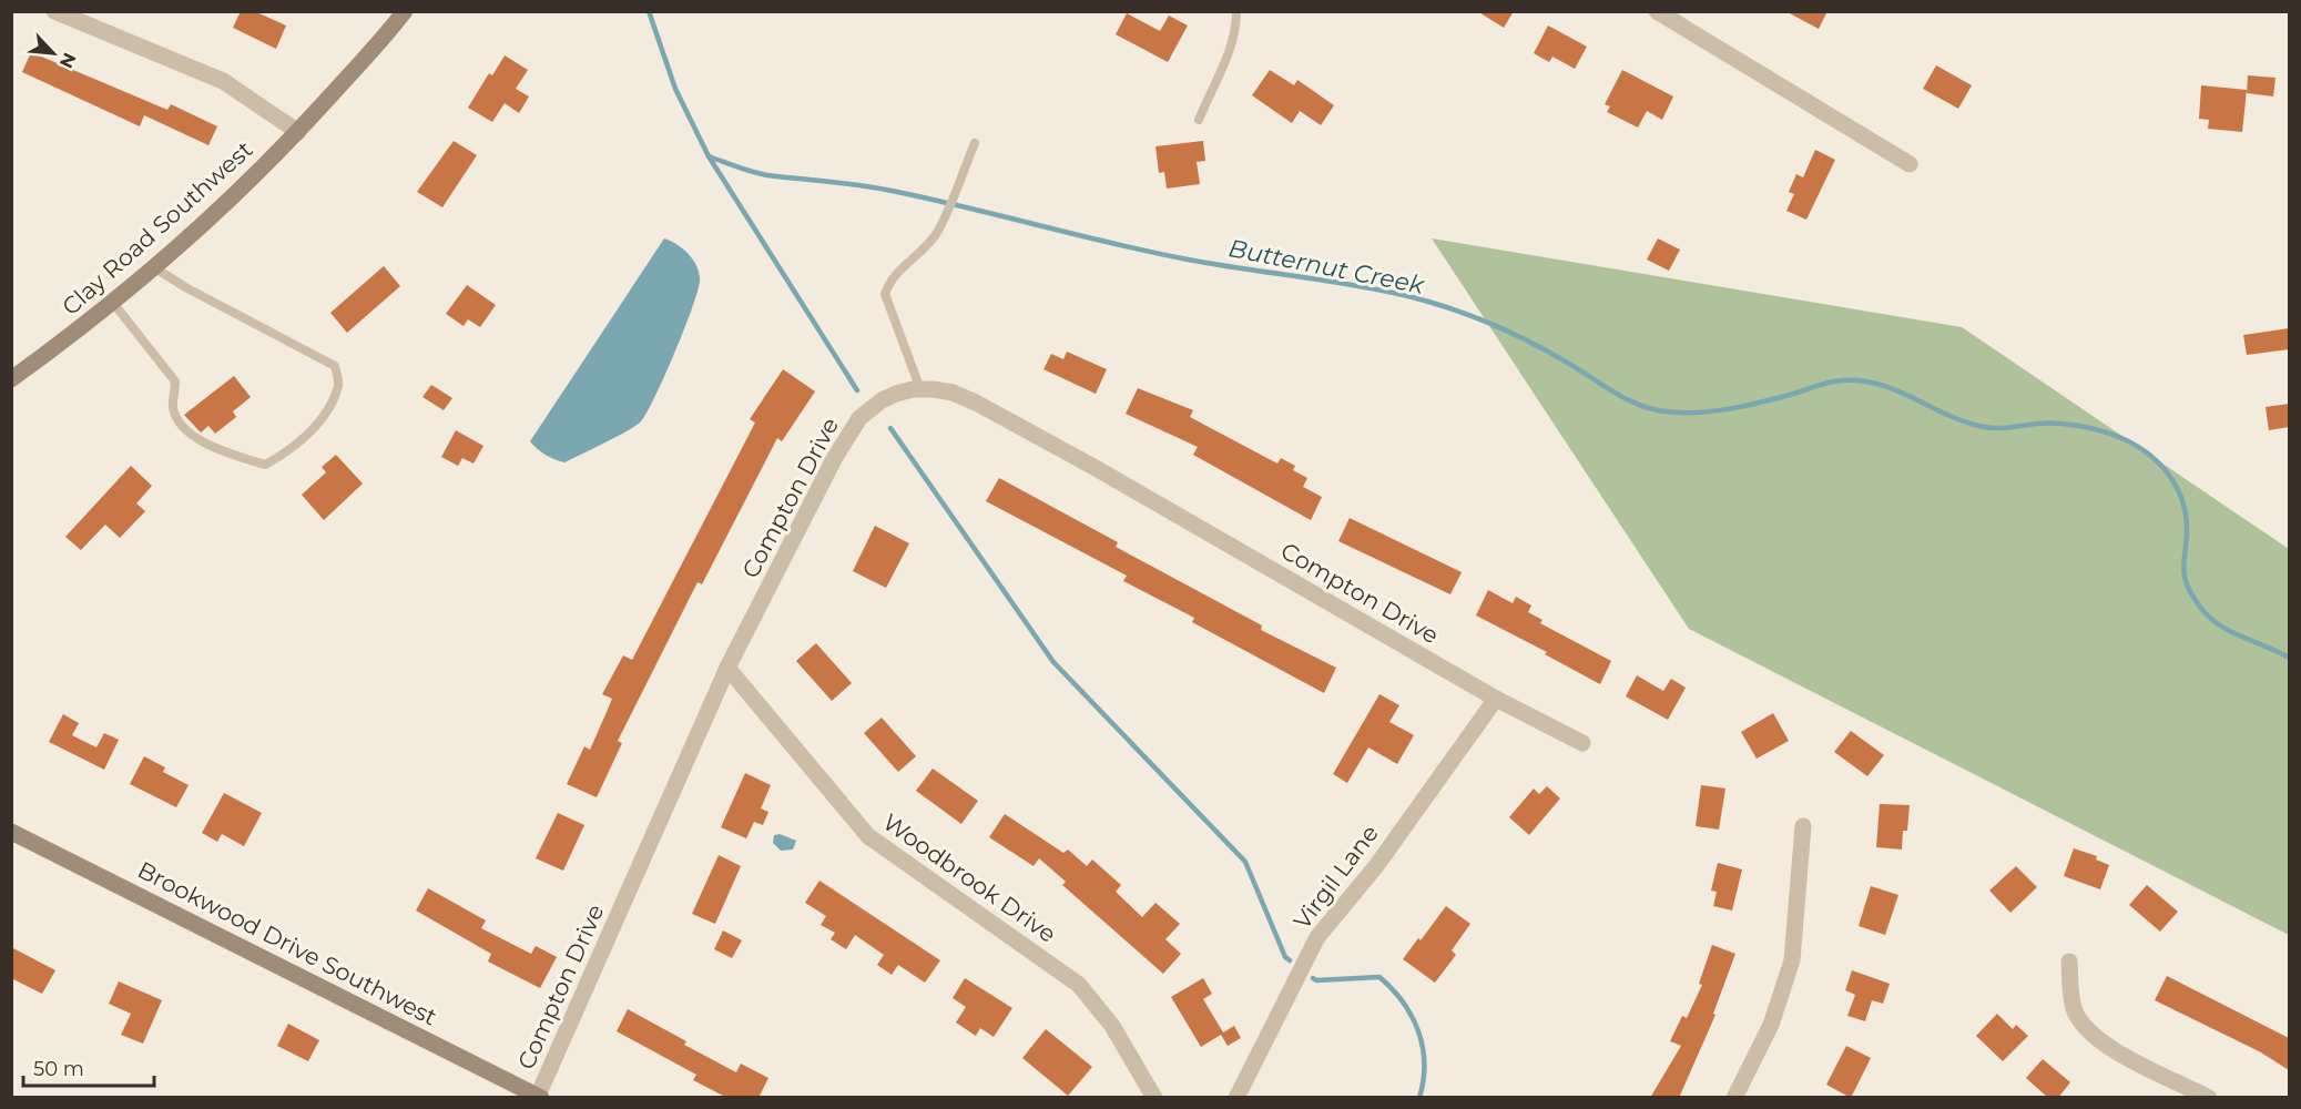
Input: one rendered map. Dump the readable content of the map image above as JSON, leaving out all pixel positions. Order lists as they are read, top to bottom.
{
  "streets": {
    "street": [
      "Clay Road Southwest",
      "Compton Drive",
      "Virgil Lane",
      "Woodbrook Drive",
      "Brookwood Drive Southwest"
    ]
  },
  "crossings": [
    ["Compton Drive", "Virgil Lane"],
    ["Compton Drive", "Woodbrook Drive"],
    ["Compton Drive", "Brookwood Drive Southwest"]
  ],
  "water": ["Butternut Creek"],
  "scale_bar": "50 m",
  "north": "bottom right"
}
